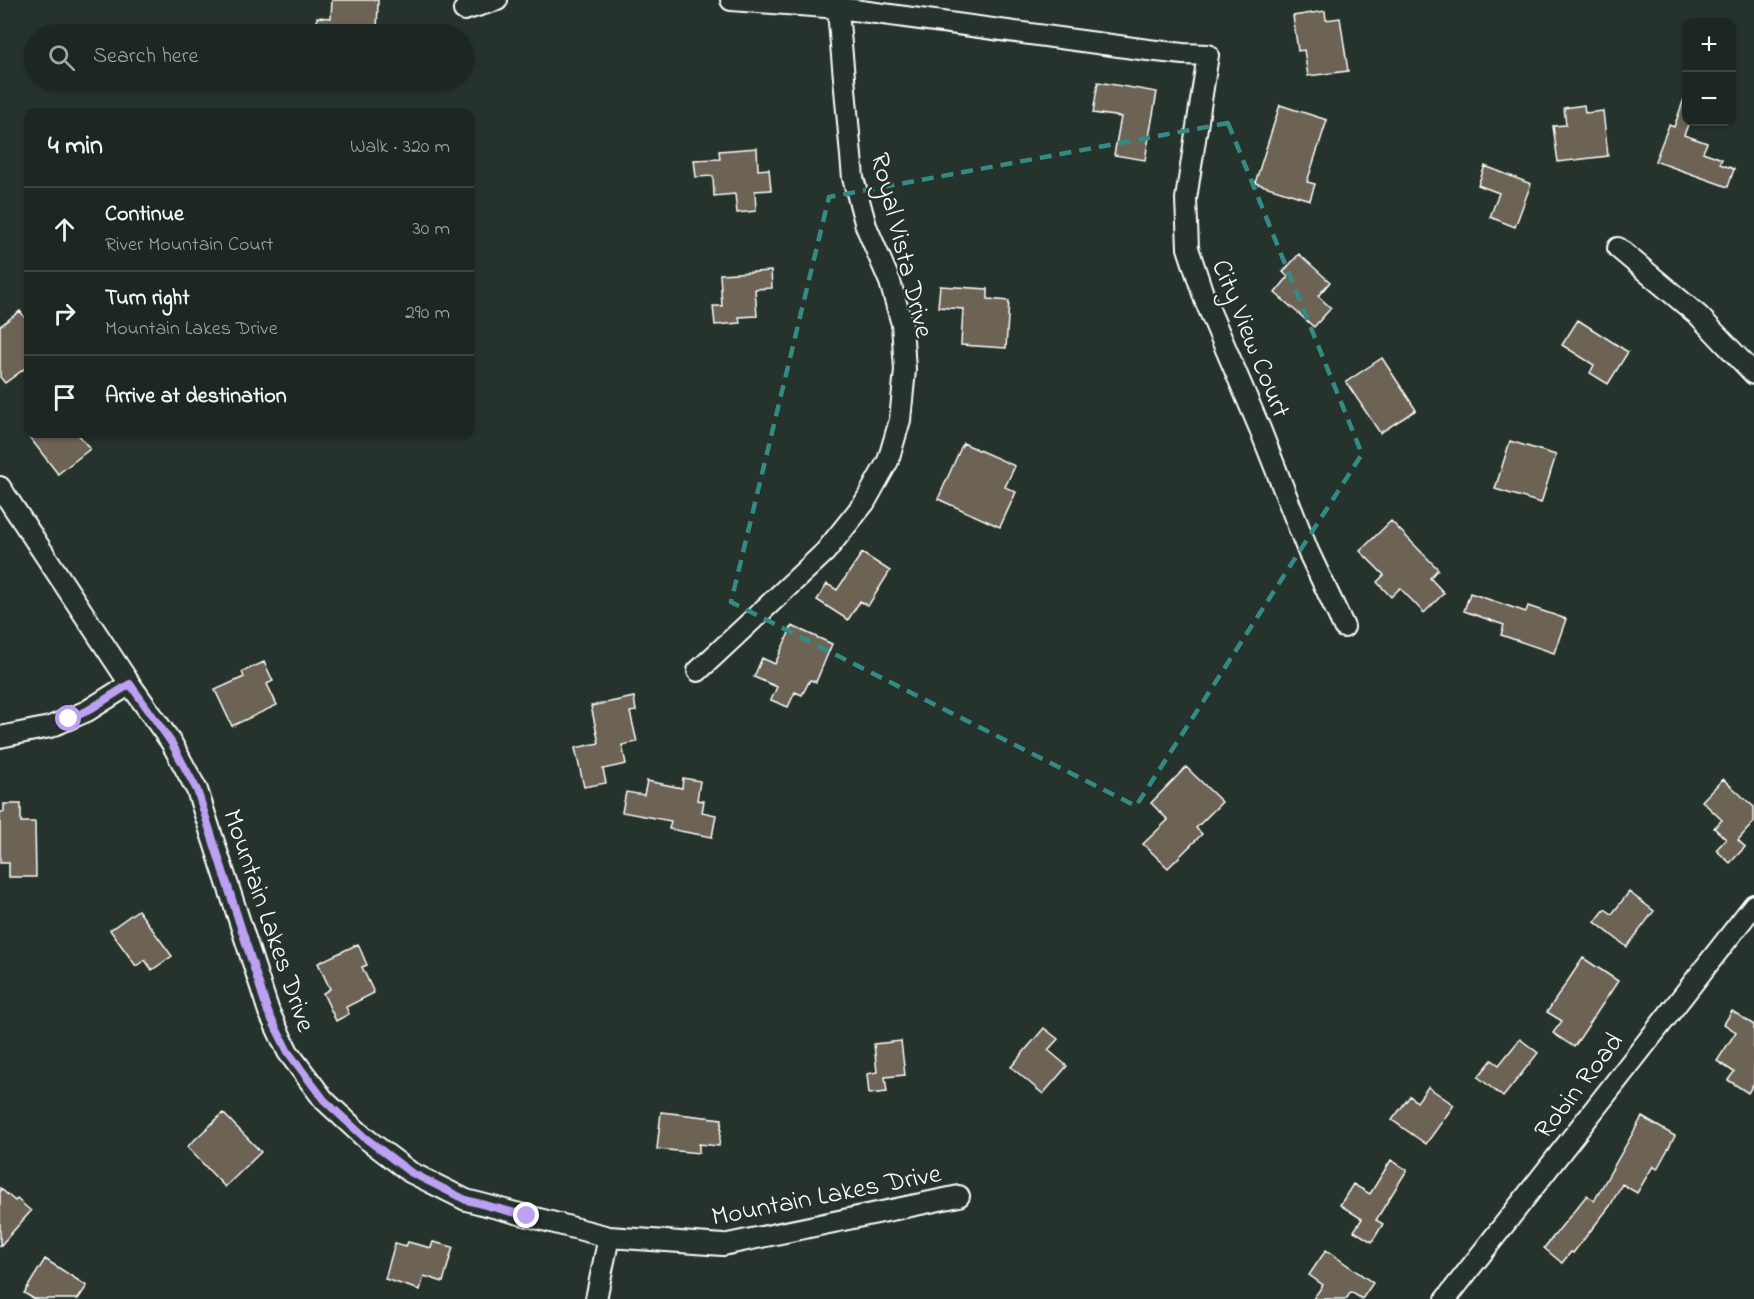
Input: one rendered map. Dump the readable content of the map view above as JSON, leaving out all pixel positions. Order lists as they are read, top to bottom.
{
  "streets": {
    "street": [
      "Royal Vista Drive",
      "City View Court",
      "Mountain Lakes Drive",
      "Robin Road"
    ]
  },
  "crossings": [
    ["Royal Vista Drive", "City View Court"]
  ],
  "page": {
    "map_buttons": ["+", "−"],
    "search": "Search here",
    "heading": ["4 min", "Walk · 320 m"],
    "list": [
      ["Continue", "River Mountain Court", "30 m"],
      ["Turn right", "Mountain Lakes Drive", "290 m"],
      "Arrive at destination"
    ]
  }
}
